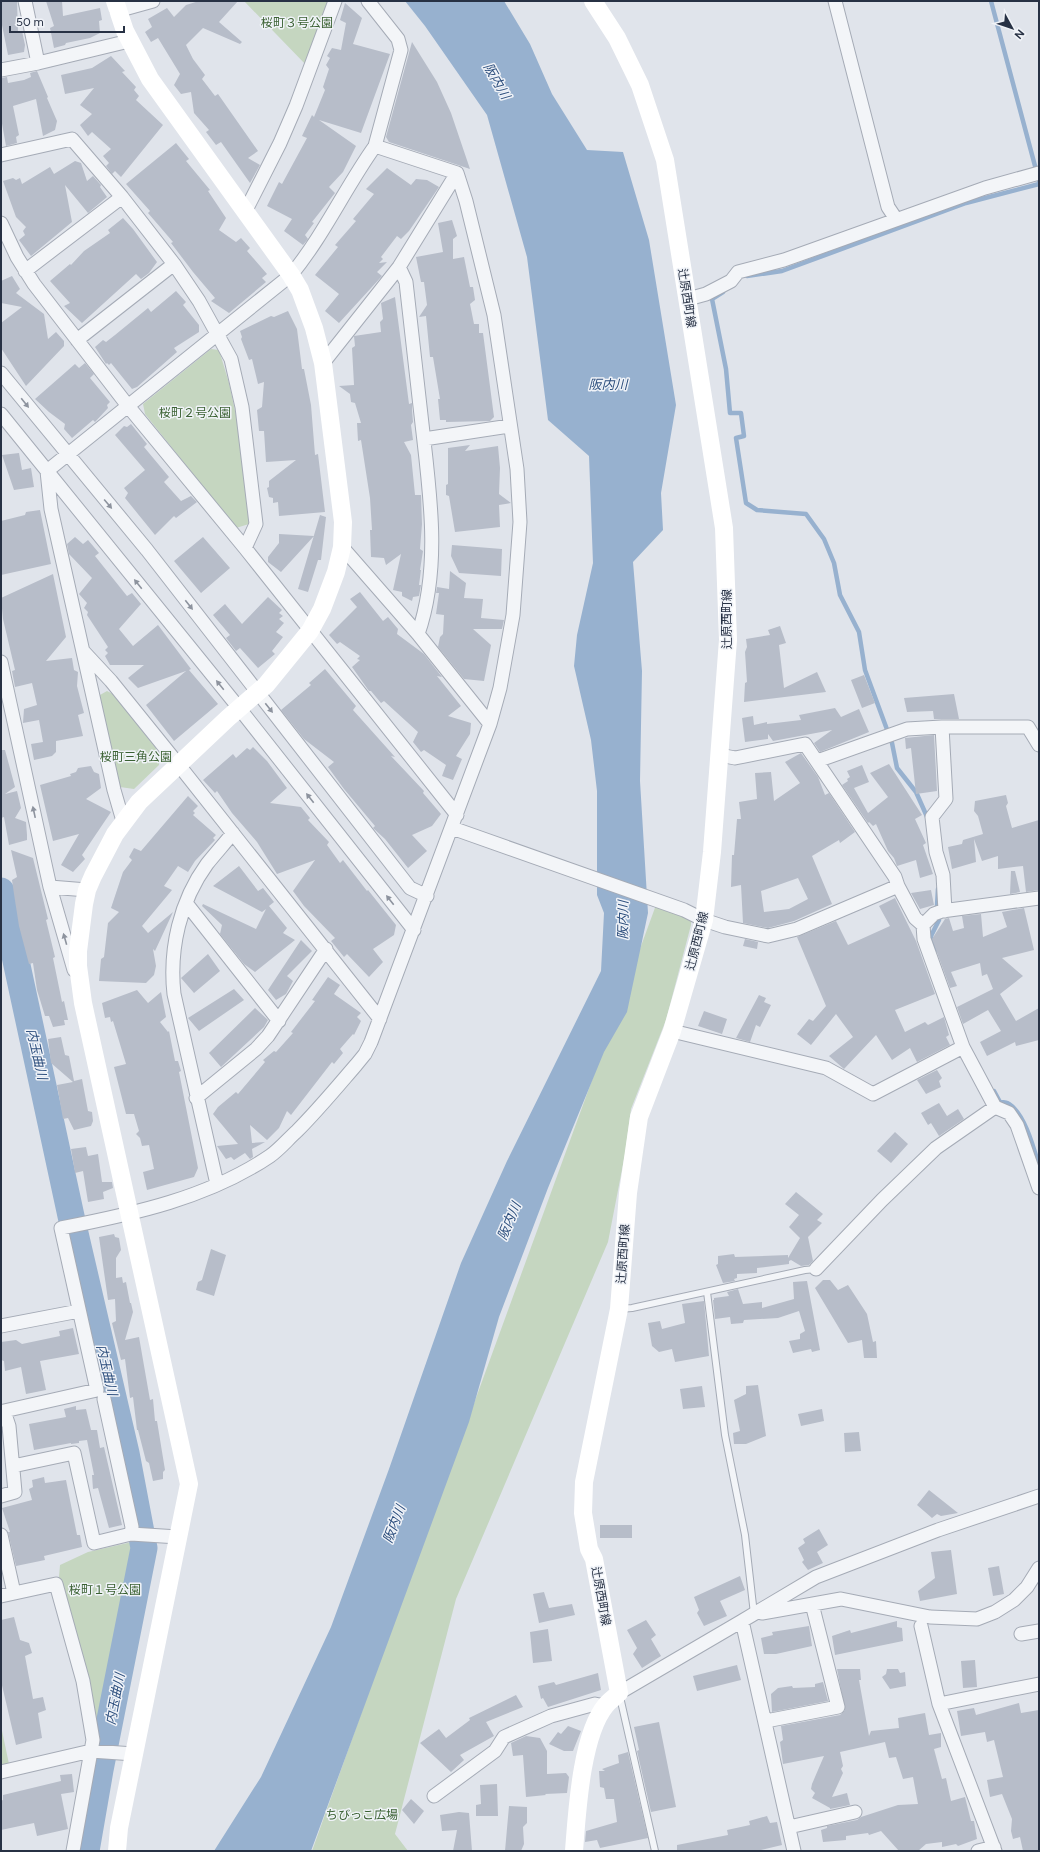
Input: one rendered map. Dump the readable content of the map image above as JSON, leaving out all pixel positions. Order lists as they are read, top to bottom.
{
  "streets": {
    "street": ["辻原西町線"]
  },
  "water": ["阪内川", "内玉曲川"],
  "parks": [
    "桜町３号公園",
    "桜町２号公園",
    "桜町三角公園",
    "桜町１号公園",
    "ちびっこ広場"
  ],
  "scale_bar": "50 m",
  "north": "bottom right"
}
